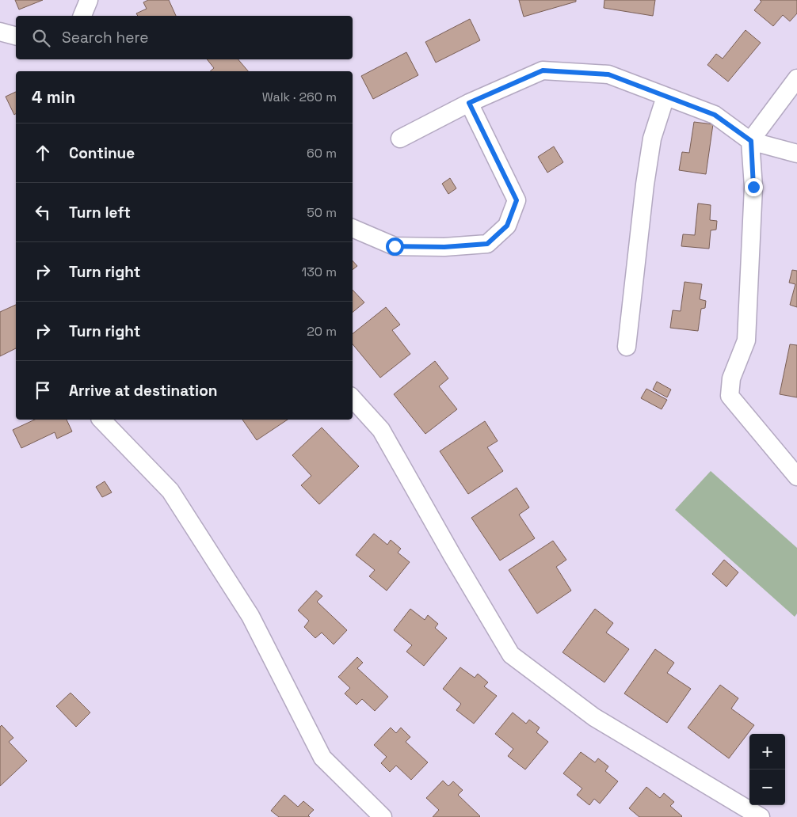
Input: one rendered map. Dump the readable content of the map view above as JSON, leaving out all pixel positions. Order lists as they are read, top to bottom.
{
  "page": {
    "search": "Search here",
    "heading": ["4 min", "Walk · 260 m"],
    "list": [
      ["Continue", "60 m"],
      ["Turn left", "50 m"],
      ["Turn right", "130 m"],
      ["Turn right", "20 m"],
      "Arrive at destination"
    ],
    "map_buttons": ["+", "−"]
  }
}
